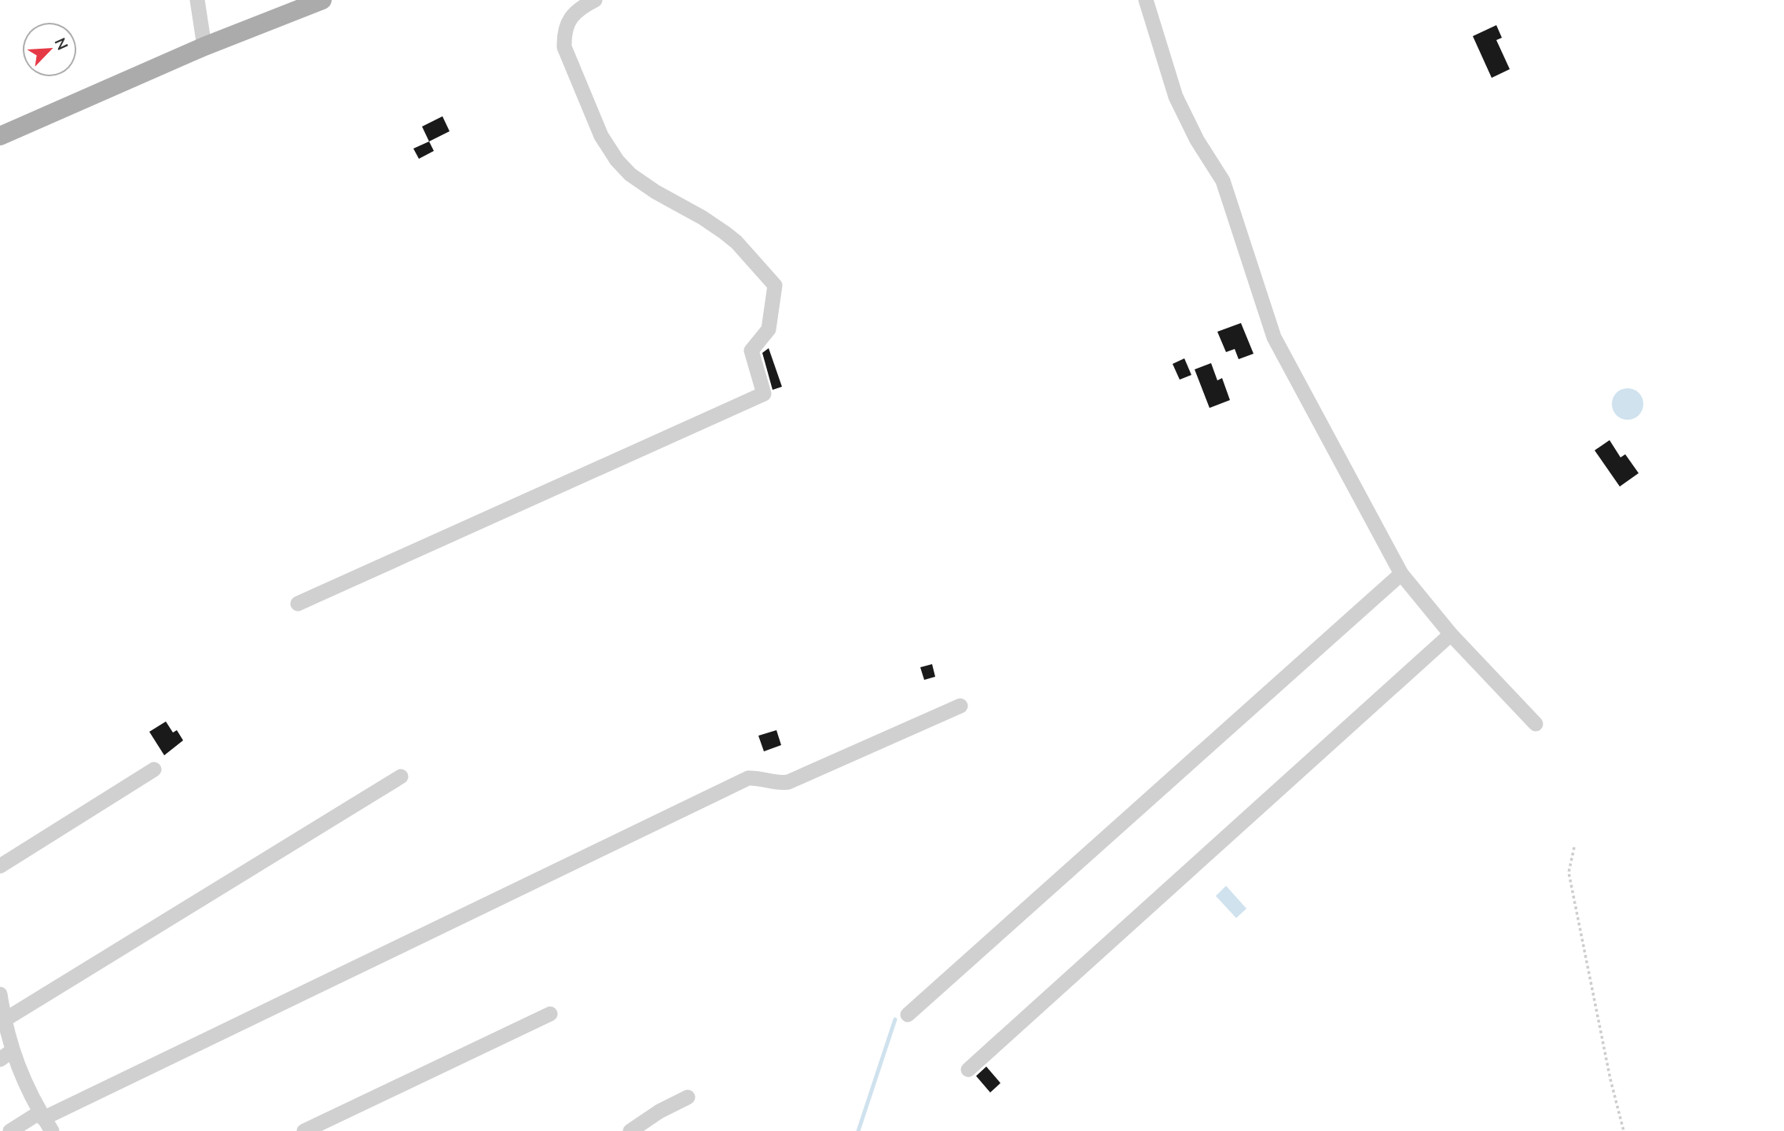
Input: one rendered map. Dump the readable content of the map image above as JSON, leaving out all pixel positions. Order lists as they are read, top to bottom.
{
  "north": "top right"
}
